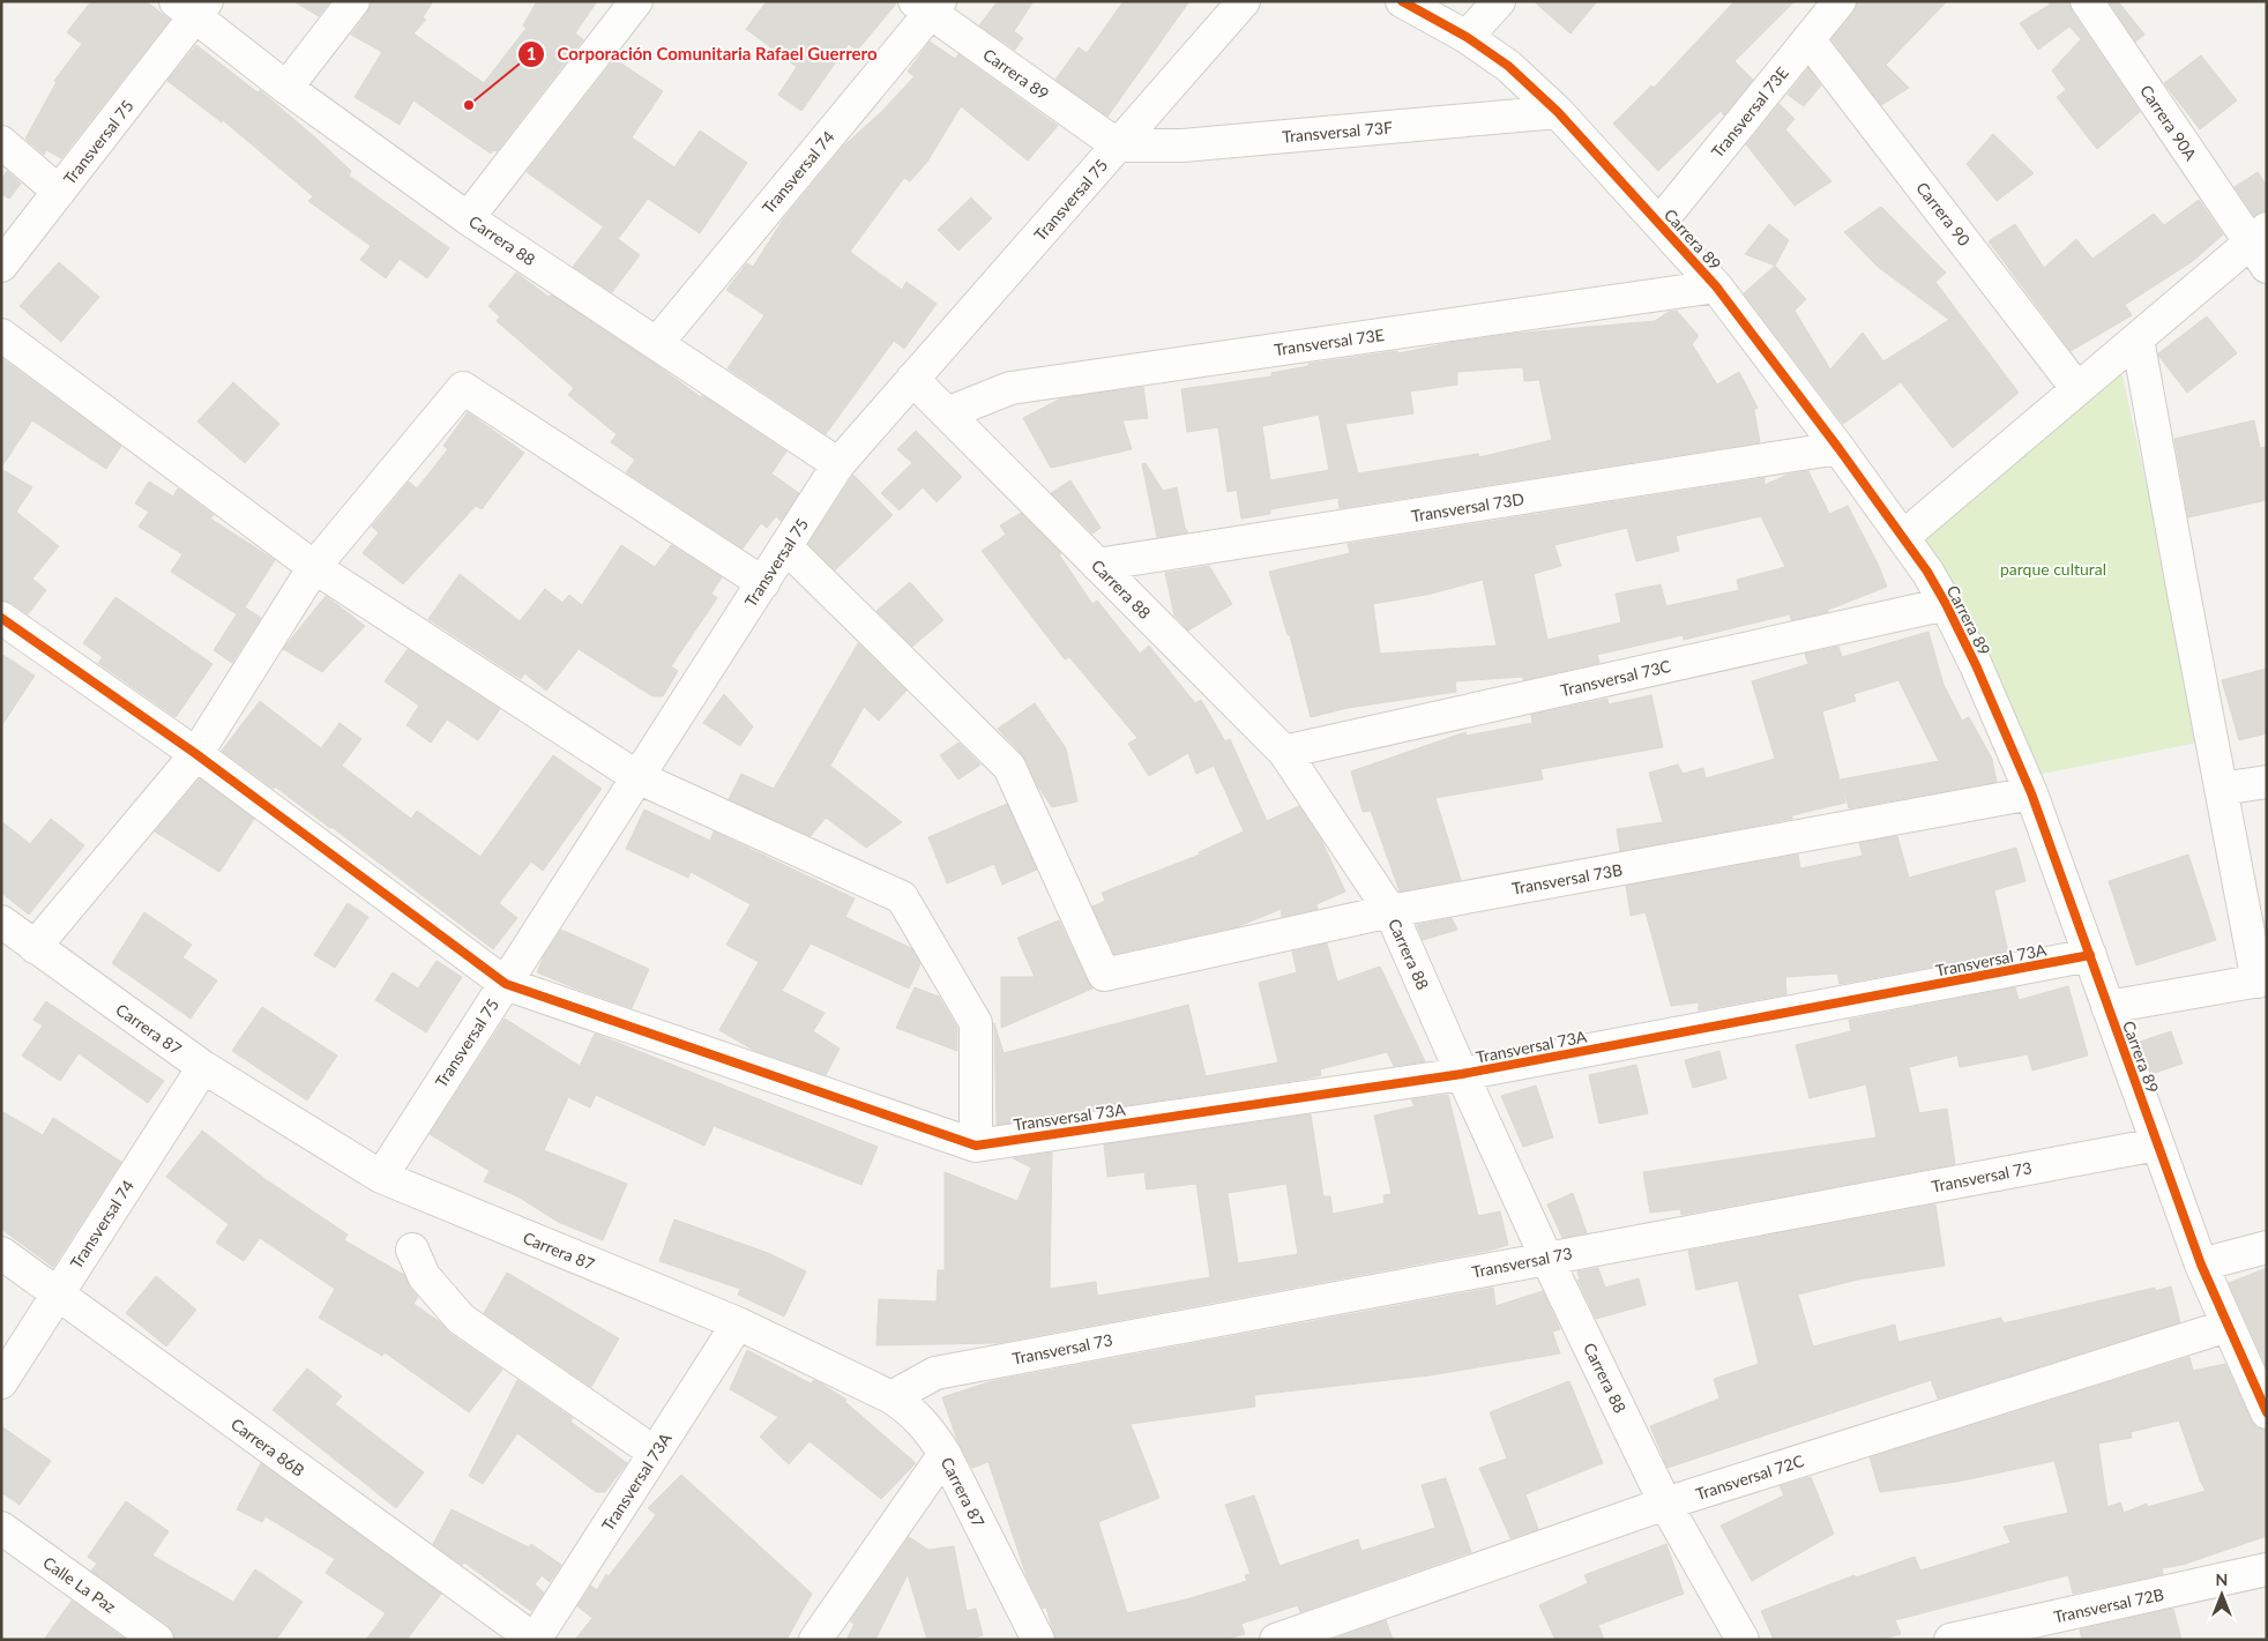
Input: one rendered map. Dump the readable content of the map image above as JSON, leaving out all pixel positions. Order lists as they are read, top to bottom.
{
  "streets": {
    "street": [
      "Carrera 89",
      "Transversal 73E",
      "Carrera 90A",
      "Transversal 73F",
      "Transversal 75",
      "Transversal 74",
      "Carrera 90",
      "Carrera 88",
      "Transversal 73D",
      "Transversal 73C",
      "Transversal 73B",
      "Transversal 73A",
      "Carrera 87",
      "Transversal 73",
      "Carrera 86B",
      "Transversal 72C",
      "Calle La Paz",
      "Transversal 72B"
    ]
  },
  "crossings": [
    ["Carrera 89", "Transversal 73E"],
    ["Carrera 89", "Transversal 73F"],
    ["Carrera 89", "Transversal 75"],
    ["Carrera 89", "Transversal 74"],
    ["Carrera 89", "Transversal 73D"],
    ["Carrera 89", "Transversal 73C"],
    ["Carrera 89", "Transversal 73B"],
    ["Carrera 89", "Transversal 73A"],
    ["Carrera 89", "Transversal 73"],
    ["Carrera 89", "Transversal 72C"],
    ["Transversal 73E", "Carrera 90"],
    ["Transversal 73E", "Carrera 88"],
    ["Transversal 73F", "Transversal 75"],
    ["Transversal 75", "Carrera 88"],
    ["Transversal 75", "Transversal 73B"],
    ["Transversal 75", "Carrera 87"],
    ["Transversal 74", "Carrera 88"],
    ["Transversal 74", "Carrera 87"],
    ["Transversal 74", "Carrera 86B"],
    ["Carrera 88", "Transversal 73D"],
    ["Carrera 88", "Transversal 73C"],
    ["Carrera 88", "Transversal 73B"],
    ["Carrera 88", "Transversal 73A"],
    ["Carrera 88", "Transversal 73"],
    ["Carrera 88", "Transversal 72C"],
    ["Transversal 73A", "Carrera 87"],
    ["Transversal 73A", "Carrera 86B"],
    ["Carrera 87", "Transversal 73"]
  ],
  "parks": ["parque cultural"],
  "places": ["Corporación Comunitaria Rafael Guerrero"],
  "north": "top"
}
